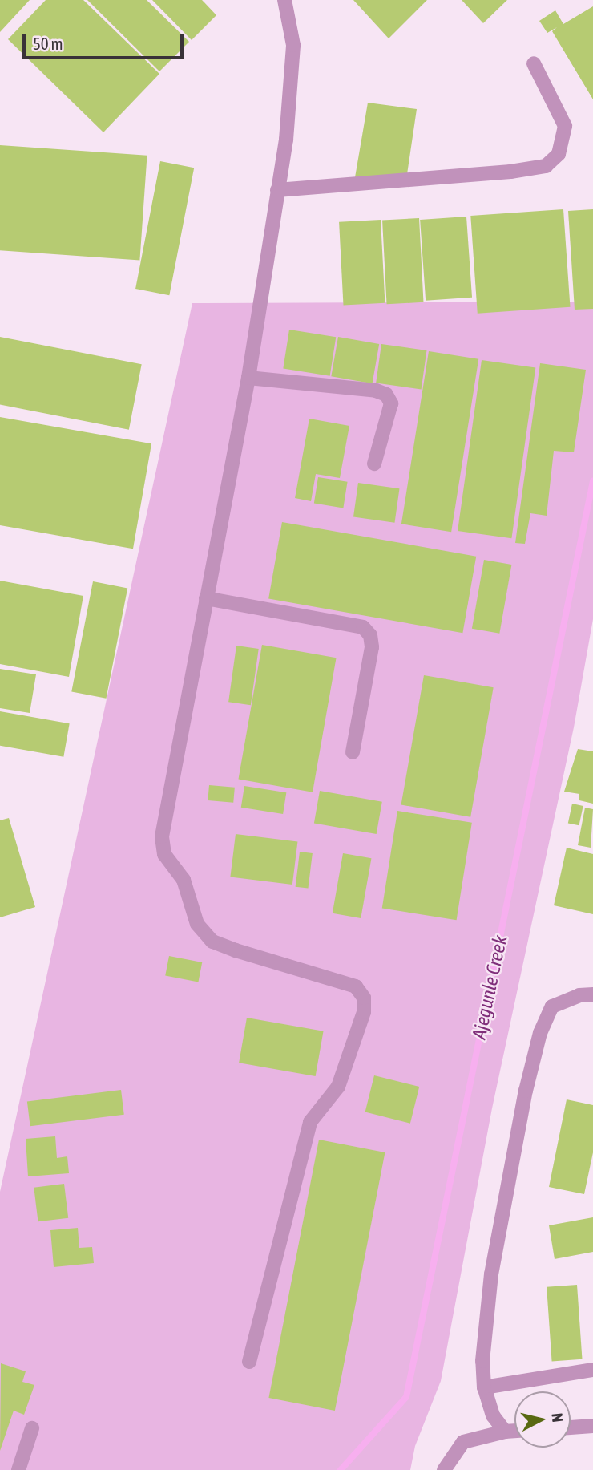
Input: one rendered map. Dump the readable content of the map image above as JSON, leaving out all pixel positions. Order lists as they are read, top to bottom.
{
  "water": ["Ajegunle Creek"],
  "scale_bar": "50 m",
  "north": "right"
}
